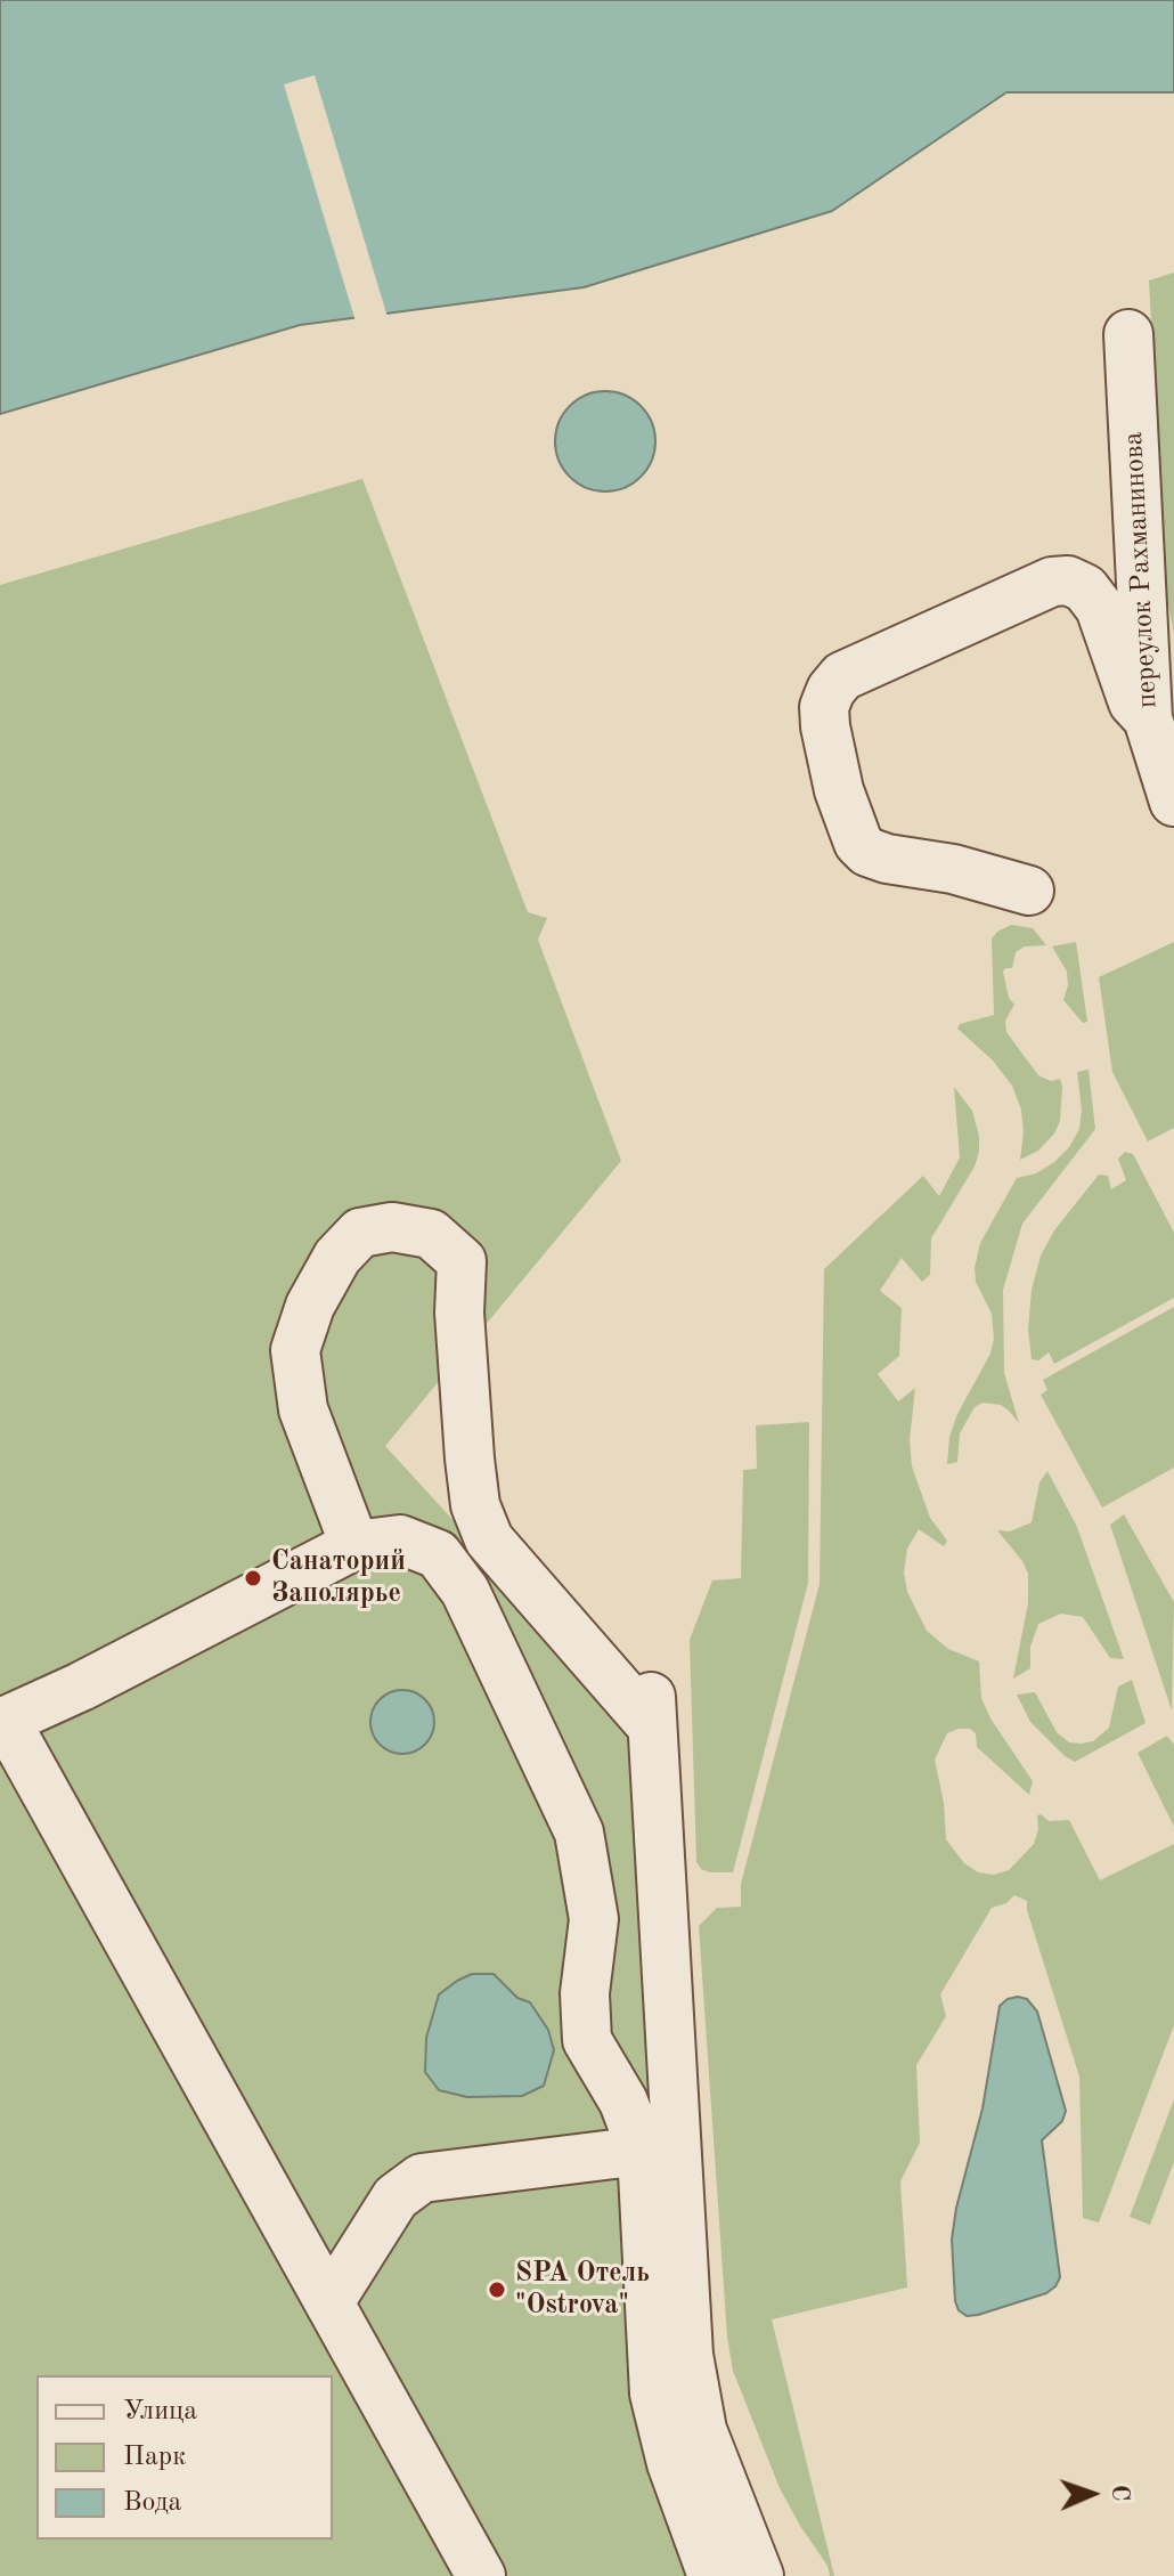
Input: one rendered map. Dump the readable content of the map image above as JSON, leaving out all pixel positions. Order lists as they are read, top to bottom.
{
  "streets": {
    "lane": ["переулок Рахманинова"]
  },
  "places": ["Санаторий Заполярье", "SPA Отель \"Ostrova\""],
  "legend": ["Улица", "Парк", "Вода"],
  "north": "right"
}
